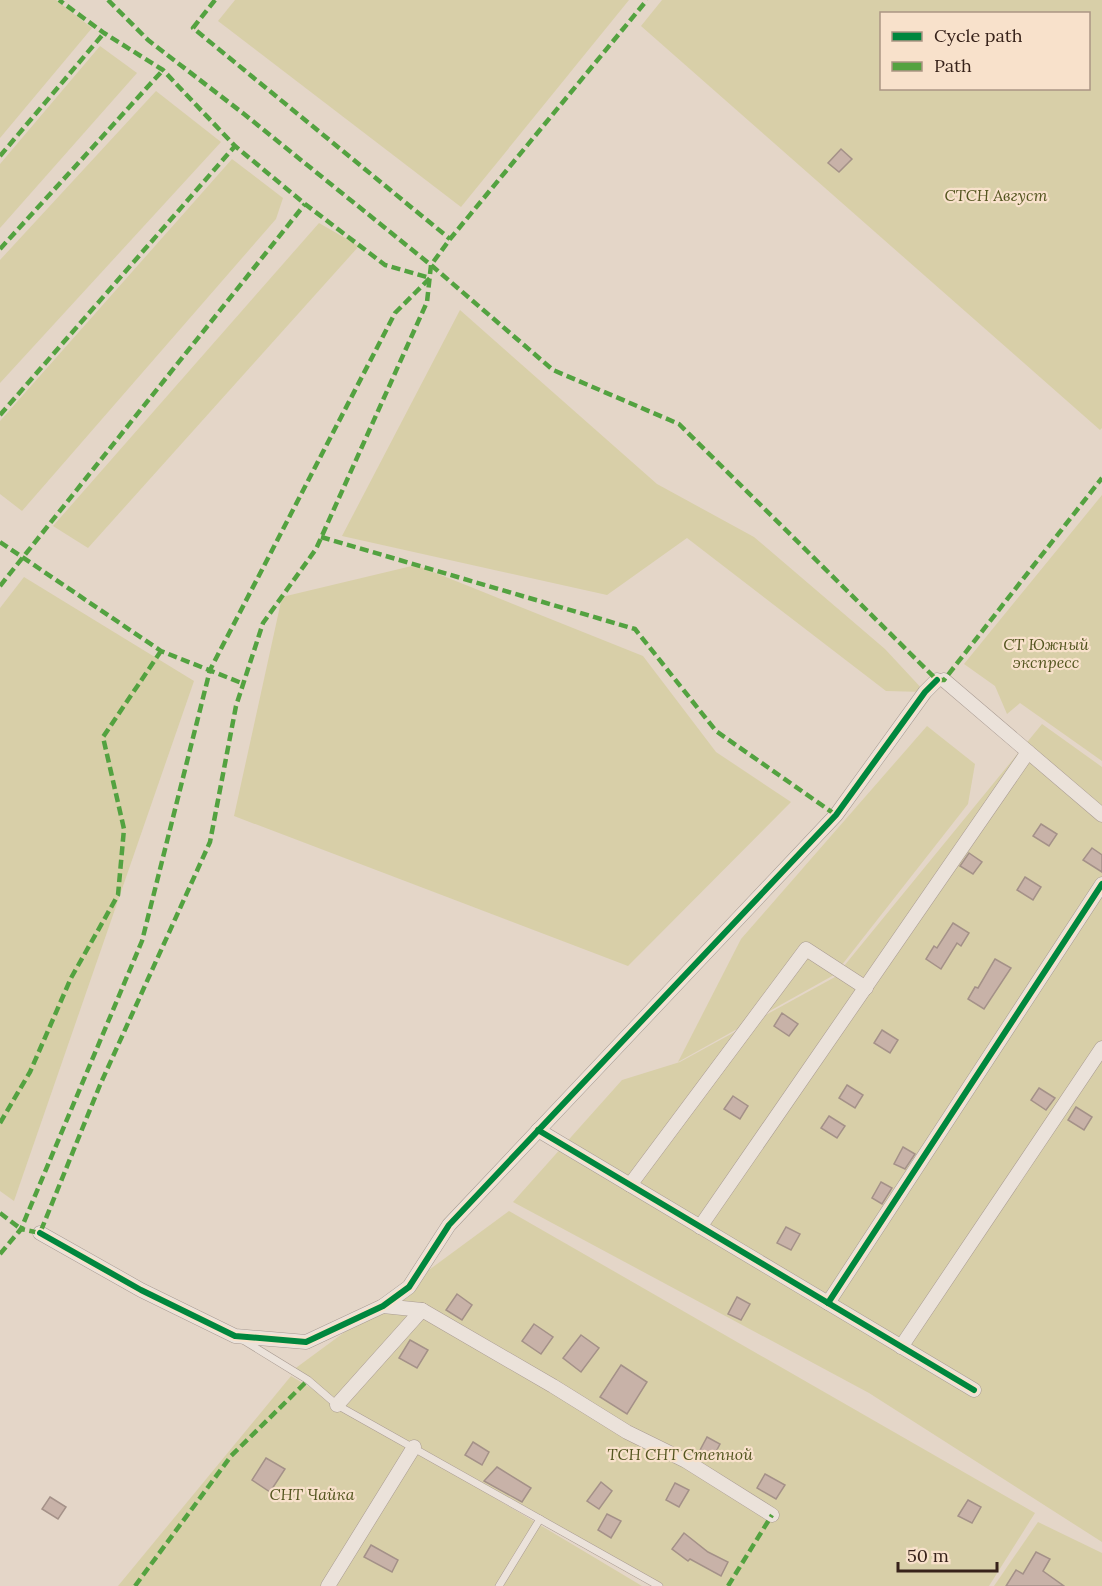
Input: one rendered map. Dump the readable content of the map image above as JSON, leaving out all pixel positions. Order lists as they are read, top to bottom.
{
  "parks": [
    "СТСН Август",
    "СТ Южный экспресс",
    "ТСН СНТ Степной",
    "СНТ Чайка"
  ],
  "legend": ["Cycle path", "Path"],
  "scale_bar": "50 m"
}
